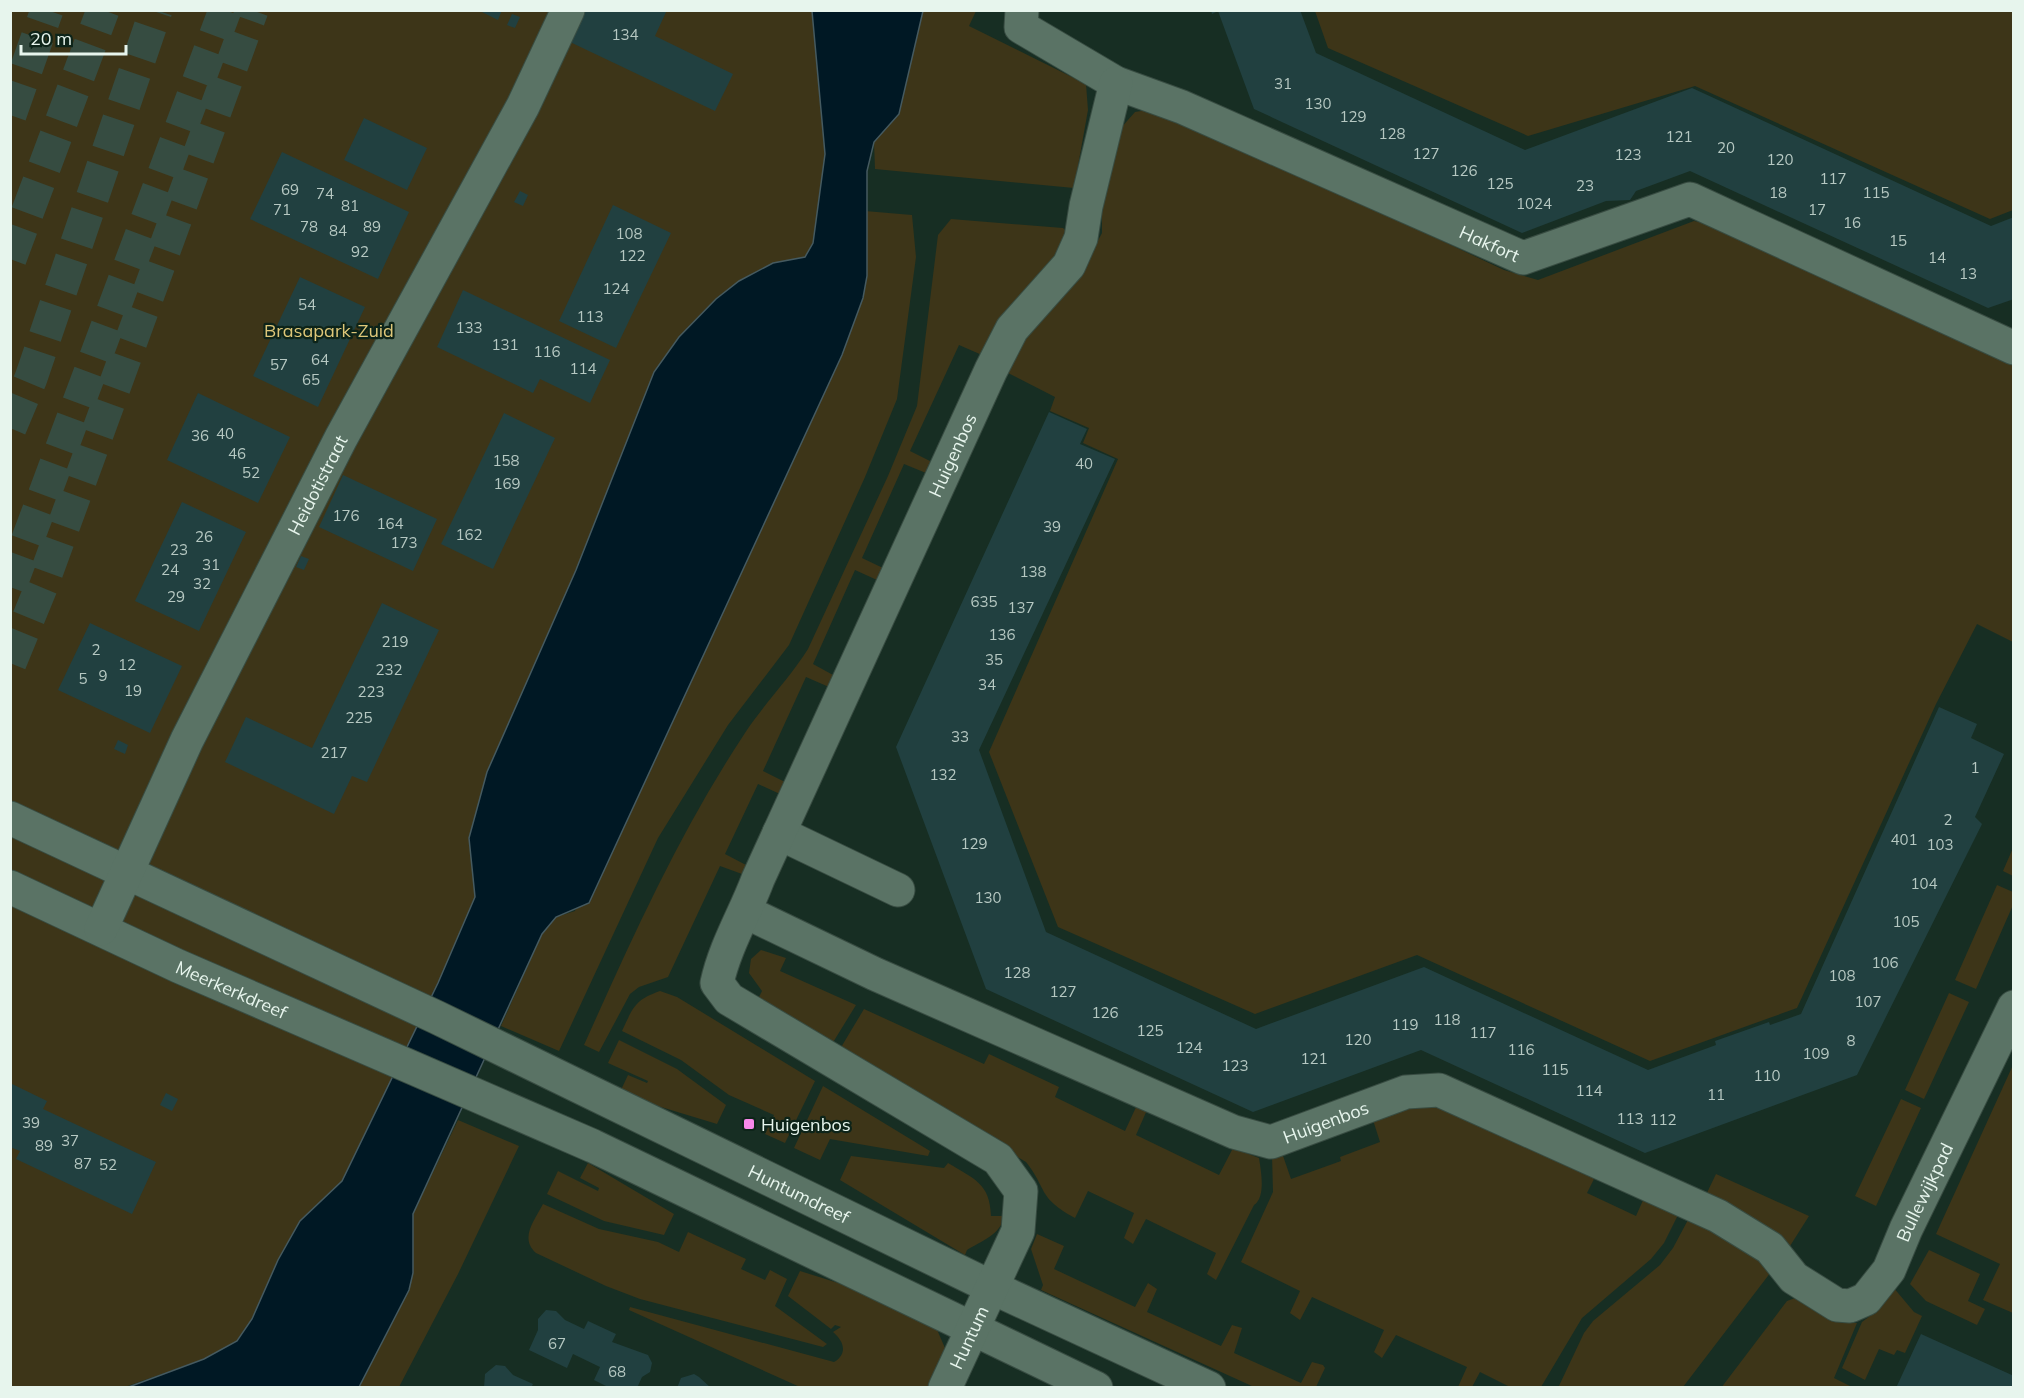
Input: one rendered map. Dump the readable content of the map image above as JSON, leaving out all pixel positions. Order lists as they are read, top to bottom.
{
  "streets": {
    "street": [
      "Hakfort",
      "Huigenbos",
      "Heidotistraat",
      "Meerkerkdreef",
      "Bullewijkpad",
      "Huntumdreef",
      "Huntum"
    ]
  },
  "crossings": [
    ["Hakfort", "Huigenbos"],
    ["Huigenbos", "Bullewijkpad"],
    ["Huigenbos", "Huntumdreef"],
    ["Huigenbos", "Huntum"],
    ["Heidotistraat", "Huntumdreef"],
    ["Meerkerkdreef", "Huntum"],
    ["Huntumdreef", "Huntum"]
  ],
  "parks": ["Brasapark-Zuid"],
  "places": {
    "transit": ["Huigenbos"]
  },
  "house_numbers": [
    "134",
    "31",
    "130",
    "129",
    "128",
    "121",
    "20",
    "127",
    "123",
    "120",
    "126",
    "117",
    "125",
    "23",
    "69",
    "18",
    "115",
    "74",
    "1024",
    "81",
    "71",
    "17",
    "16",
    "78",
    "89",
    "84",
    "108",
    "15",
    "92",
    "122",
    "14",
    "13",
    "124",
    "54",
    "113",
    "133",
    "131",
    "116",
    "64",
    "57",
    "114",
    "65",
    "40",
    "36",
    "46",
    "158",
    "40",
    "52",
    "169",
    "176",
    "164",
    "39",
    "162",
    "26",
    "173",
    "23",
    "31",
    "24",
    "138",
    "32",
    "29",
    "635",
    "137",
    "136",
    "219",
    "2",
    "35",
    "12",
    "232",
    "9",
    "5",
    "34",
    "19",
    "223",
    "225",
    "33",
    "217",
    "1",
    "132",
    "2",
    "401",
    "129",
    "103",
    "104",
    "130",
    "105",
    "106",
    "128",
    "108",
    "127",
    "107",
    "126",
    "118",
    "119",
    "125",
    "117",
    "120",
    "8",
    "124",
    "116",
    "109",
    "121",
    "123",
    "115",
    "110",
    "114",
    "11",
    "113",
    "112",
    "39",
    "37",
    "89",
    "87",
    "52",
    "67",
    "68"
  ],
  "scale_bar": "20 m"
}
